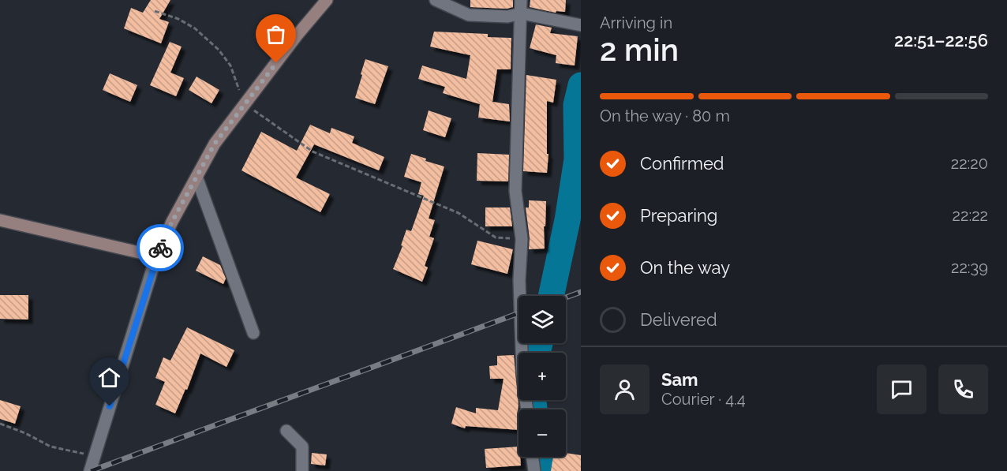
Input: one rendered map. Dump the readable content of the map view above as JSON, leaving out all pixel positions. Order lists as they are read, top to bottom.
{
  "page": {
    "heading": ["2 min", "Arriving in", "22:51–22:56"],
    "panel": ["Sam", "Courier · 4.4"],
    "bar": "On the way · 80 m",
    "list": [
      ["Confirmed", "22:20"],
      ["Preparing", "22:22"],
      ["On the way", "22:39"],
      "Delivered"
    ],
    "map_buttons": ["+", "−"]
  }
}
